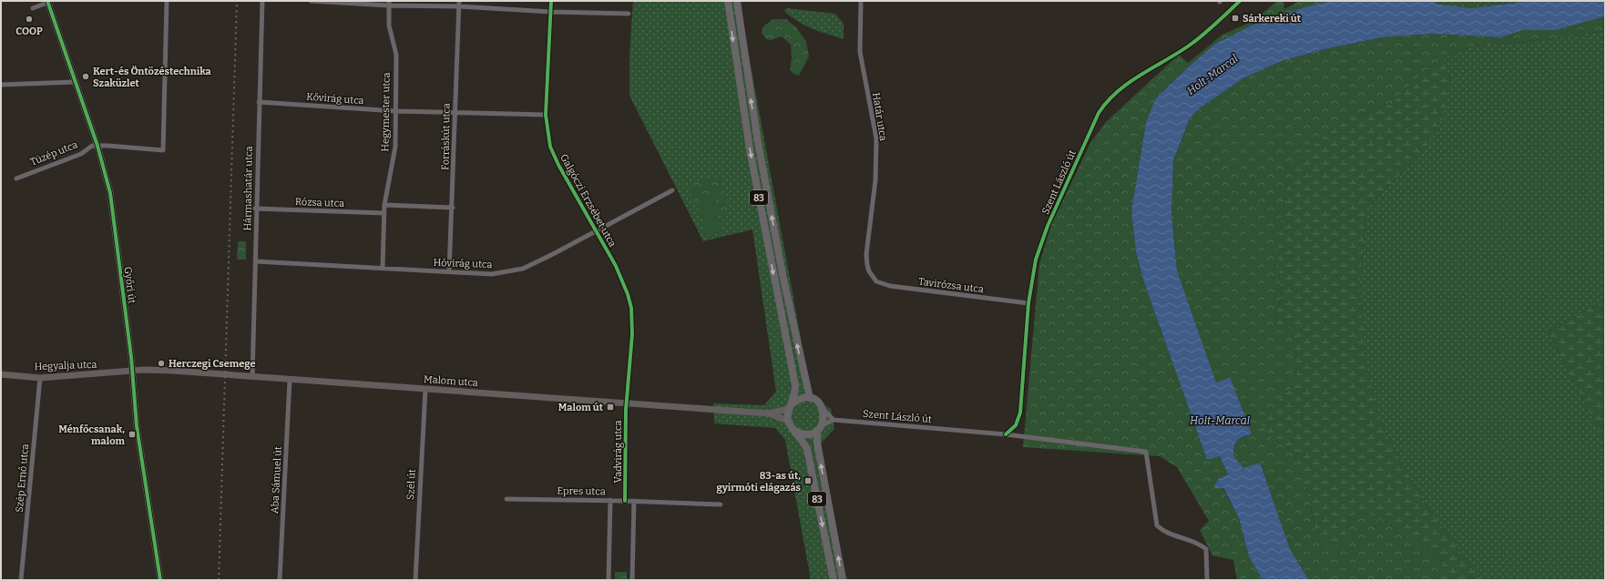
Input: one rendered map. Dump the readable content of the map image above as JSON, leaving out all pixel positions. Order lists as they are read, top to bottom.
{
  "streets": {
    "main road": ["83", "Hegyalja utca", "Malom utca"],
    "street": [
      "Kővirág utca",
      "Hegymester utca",
      "Határ utca",
      "Forráskút utca",
      "Tüzép utca",
      "Szent László út",
      "Hármashatár utca",
      "Galgóczi Erzsébet utca",
      "Rózsa utca",
      "Hóvirág utca",
      "Győri út",
      "Tavirózsa utca",
      "Vadvirág utca",
      "Szép Ernő utca",
      "Aba Sámuel út",
      "Szél út",
      "Epres utca"
    ]
  },
  "crossings": [
    ["Kővirág utca", "Hegymester utca"],
    ["Kővirág utca", "Forráskút utca"],
    ["Kővirág utca", "Hármashatár utca"],
    ["Kővirág utca", "Galgóczi Erzsébet utca"],
    ["Hegymester utca", "Rózsa utca"],
    ["Hegymester utca", "Hóvirág utca"],
    ["Határ utca", "Tavirózsa utca"],
    ["Forráskút utca", "Hóvirág utca"],
    ["Tüzép utca", "Győri út"],
    ["Szent László út", "83"],
    ["Szent László út", "Tavirózsa utca"],
    ["Hármashatár utca", "Rózsa utca"],
    ["Hármashatár utca", "Hóvirág utca"],
    ["Hármashatár utca", "Malom utca"],
    ["Galgóczi Erzsébet utca", "Hóvirág utca"],
    ["Galgóczi Erzsébet utca", "Malom utca"],
    ["Galgóczi Erzsébet utca", "Vadvirág utca"],
    ["Győri út", "Hegyalja utca"],
    ["Győri út", "Malom utca"],
    ["Hegyalja utca", "Malom utca"],
    ["Hegyalja utca", "Szép Ernő utca"],
    ["Malom utca", "Vadvirág utca"],
    ["Malom utca", "Aba Sámuel út"],
    ["Malom utca", "Szél út"],
    ["Vadvirág utca", "Epres utca"]
  ],
  "water": ["Holt-Marcal"],
  "places": {
    "transit": [
      "Sárkereki út",
      "Malom út",
      "Ménfőcsanak, malom",
      "83-as út, gyirmóti elágazás"
    ],
    "other": ["COOP", "Kert-és Öntözéstechnika Szaküzlet", "Herczegi Csemege"]
  }
}
